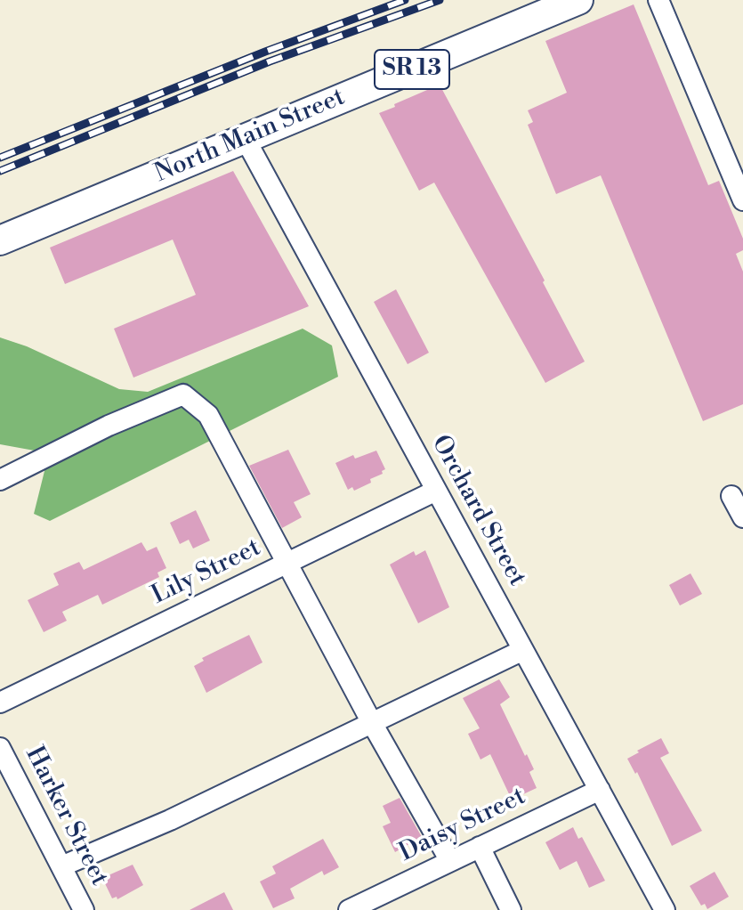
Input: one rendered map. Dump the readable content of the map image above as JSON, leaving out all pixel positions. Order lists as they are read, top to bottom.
{
  "streets": {
    "highway": ["SR 13", "North Main Street"],
    "street": [
      "Orchard Street",
      "Lily Street",
      "Harker Street",
      "Daisy Street"
    ]
  },
  "crossings": [
    ["North Main Street", "Orchard Street"],
    ["Orchard Street", "Lily Street"],
    ["Orchard Street", "Daisy Street"]
  ]
}
